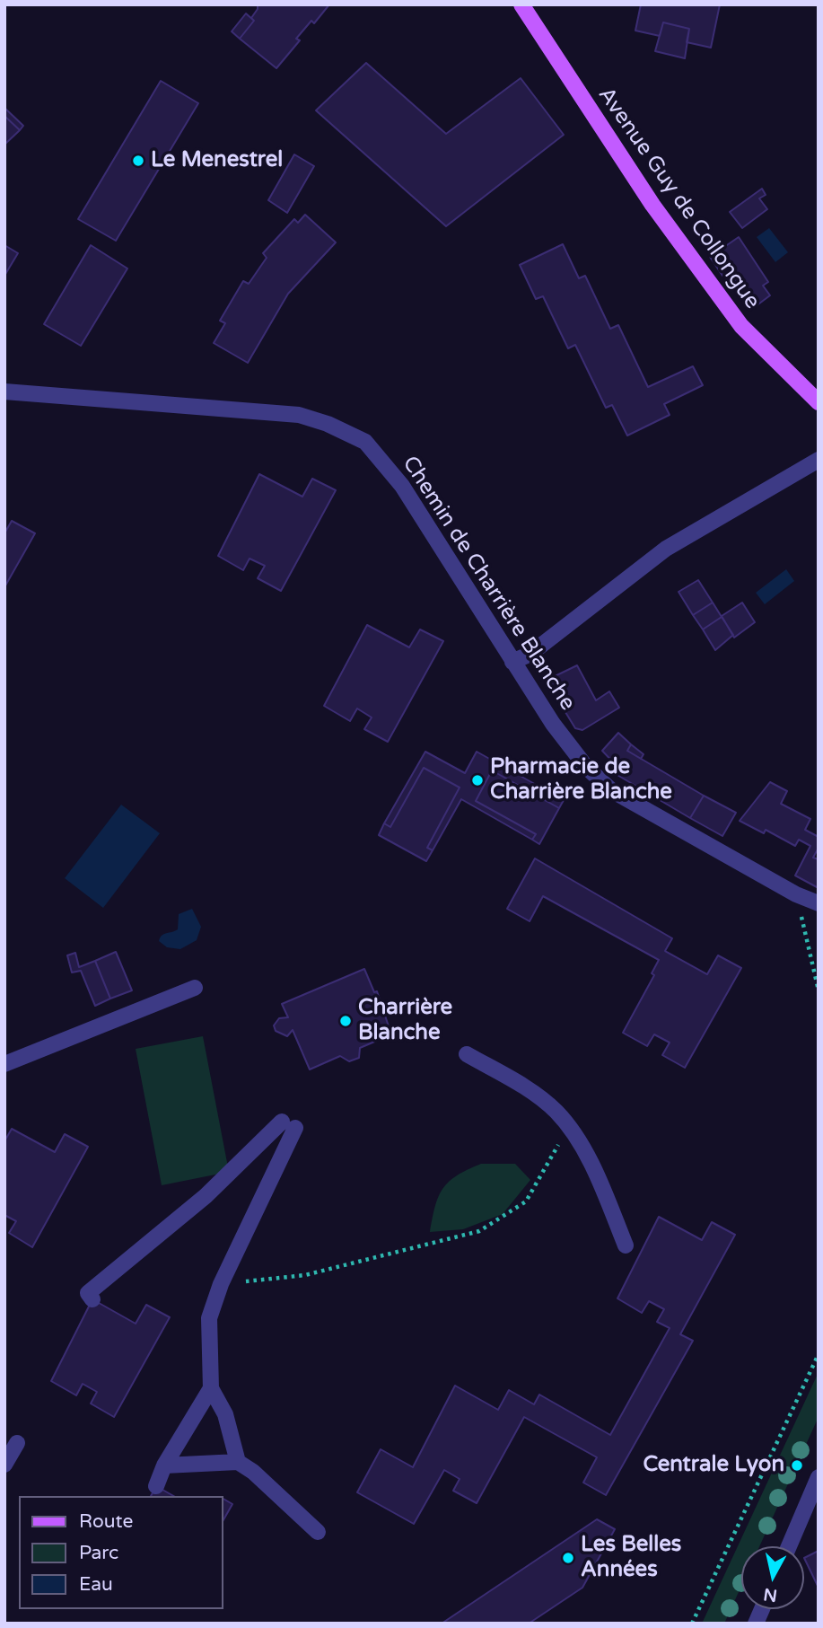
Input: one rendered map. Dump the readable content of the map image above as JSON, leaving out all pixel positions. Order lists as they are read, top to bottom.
{
  "streets": {
    "main road": ["Avenue Guy de Collongue"],
    "street": ["Chemin de Charrière Blanche"]
  },
  "places": [
    "Le Menestrel",
    "Pharmacie de Charrière Blanche",
    "Charrière Blanche",
    "Centrale Lyon",
    "Les Belles Années"
  ],
  "legend": ["Route", "Parc", "Eau"],
  "north": "bottom"
}
